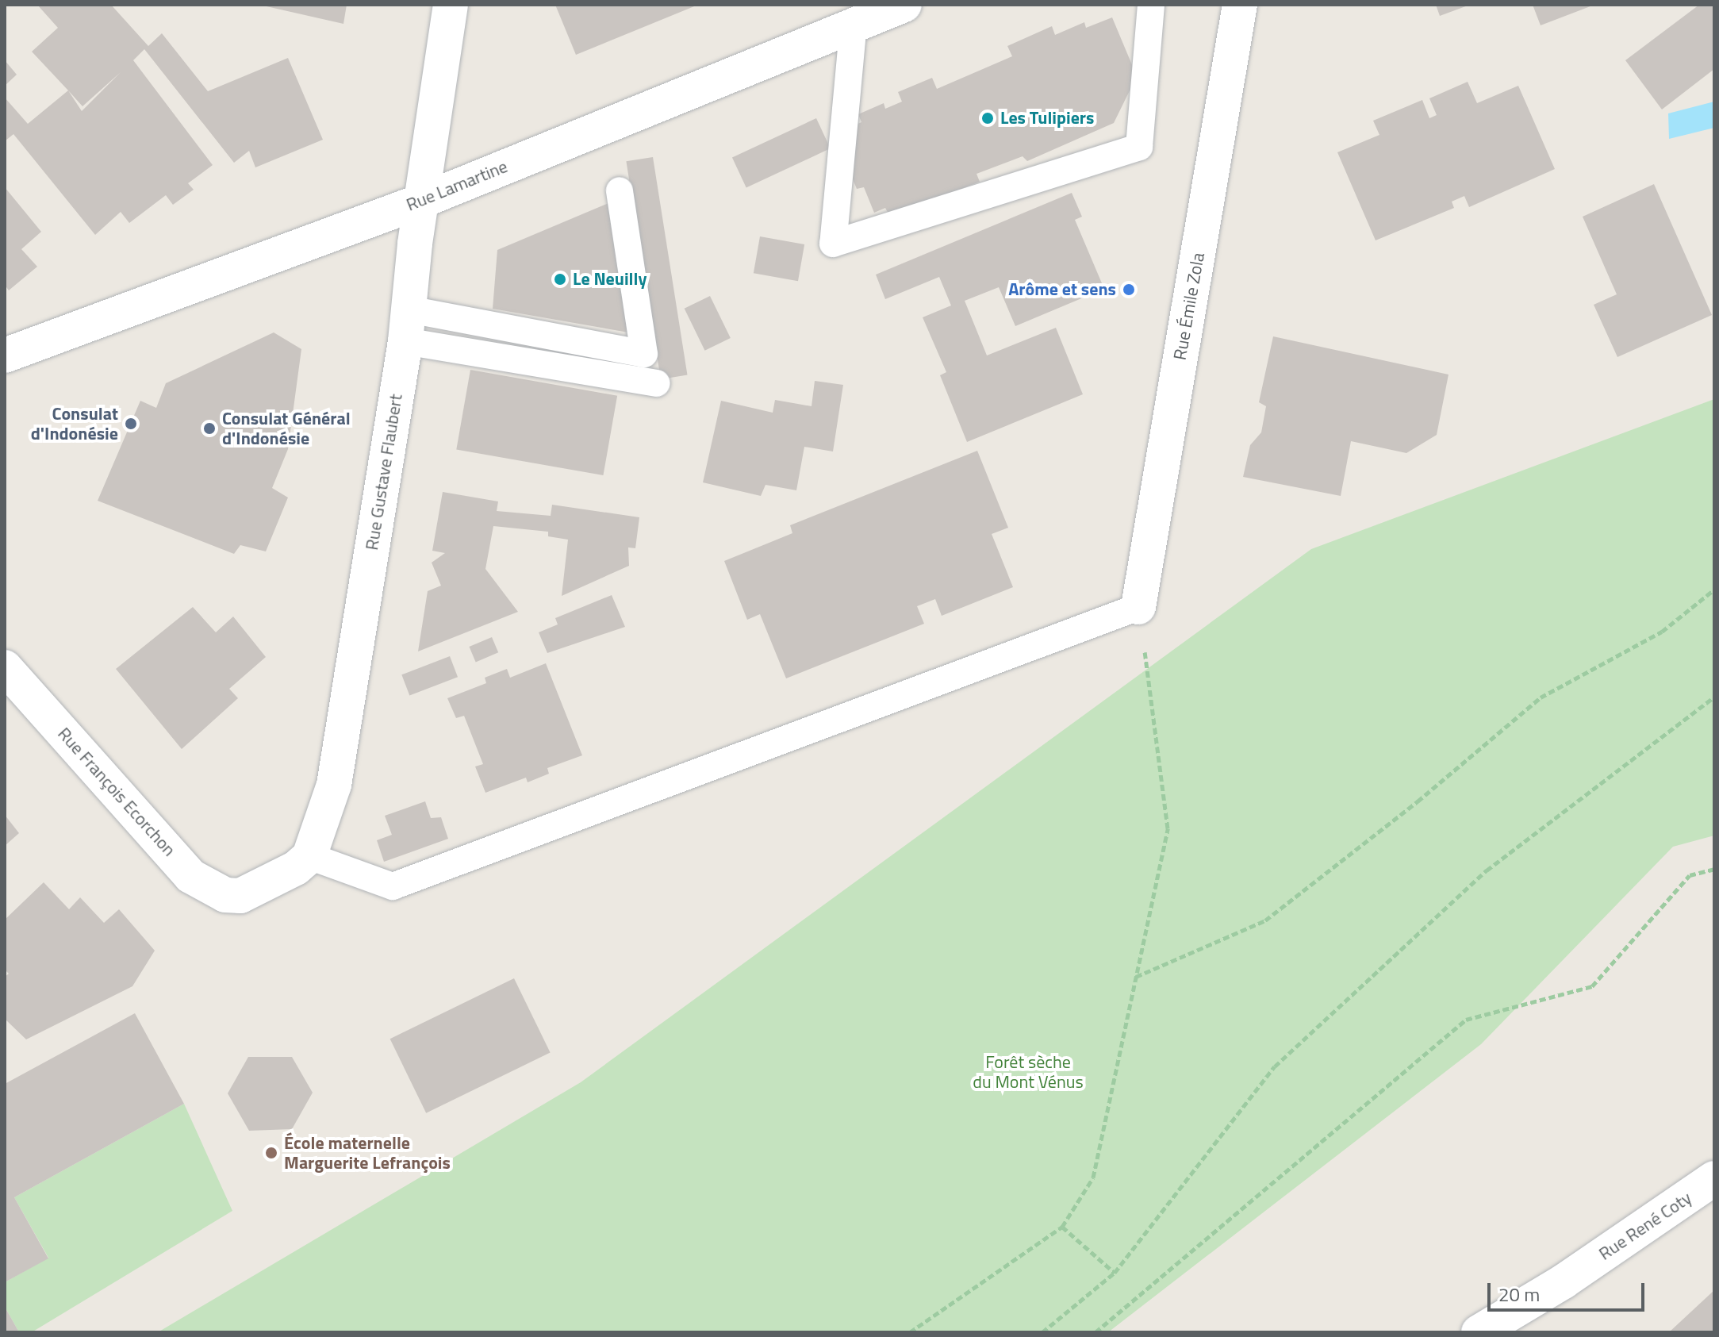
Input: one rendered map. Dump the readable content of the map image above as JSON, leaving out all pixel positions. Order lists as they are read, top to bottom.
{
  "streets": {
    "street": [
      "Rue Lamartine",
      "Rue Émile Zola",
      "Rue Gustave Flaubert",
      "Rue François Ecorchon",
      "Rue René Coty"
    ]
  },
  "crossings": [
    ["Rue Lamartine", "Rue Gustave Flaubert"],
    ["Rue Gustave Flaubert", "Rue François Ecorchon"]
  ],
  "parks": ["Forêt sèche du Mont Vénus"],
  "places": [
    "Les Tulipiers",
    "Le Neuilly",
    "Arôme et sens",
    "Consulat d'Indonésie",
    "Consulat Général d'Indonésie",
    "École maternelle Marguerite Lefrançois"
  ],
  "scale_bar": "20 m"
}
